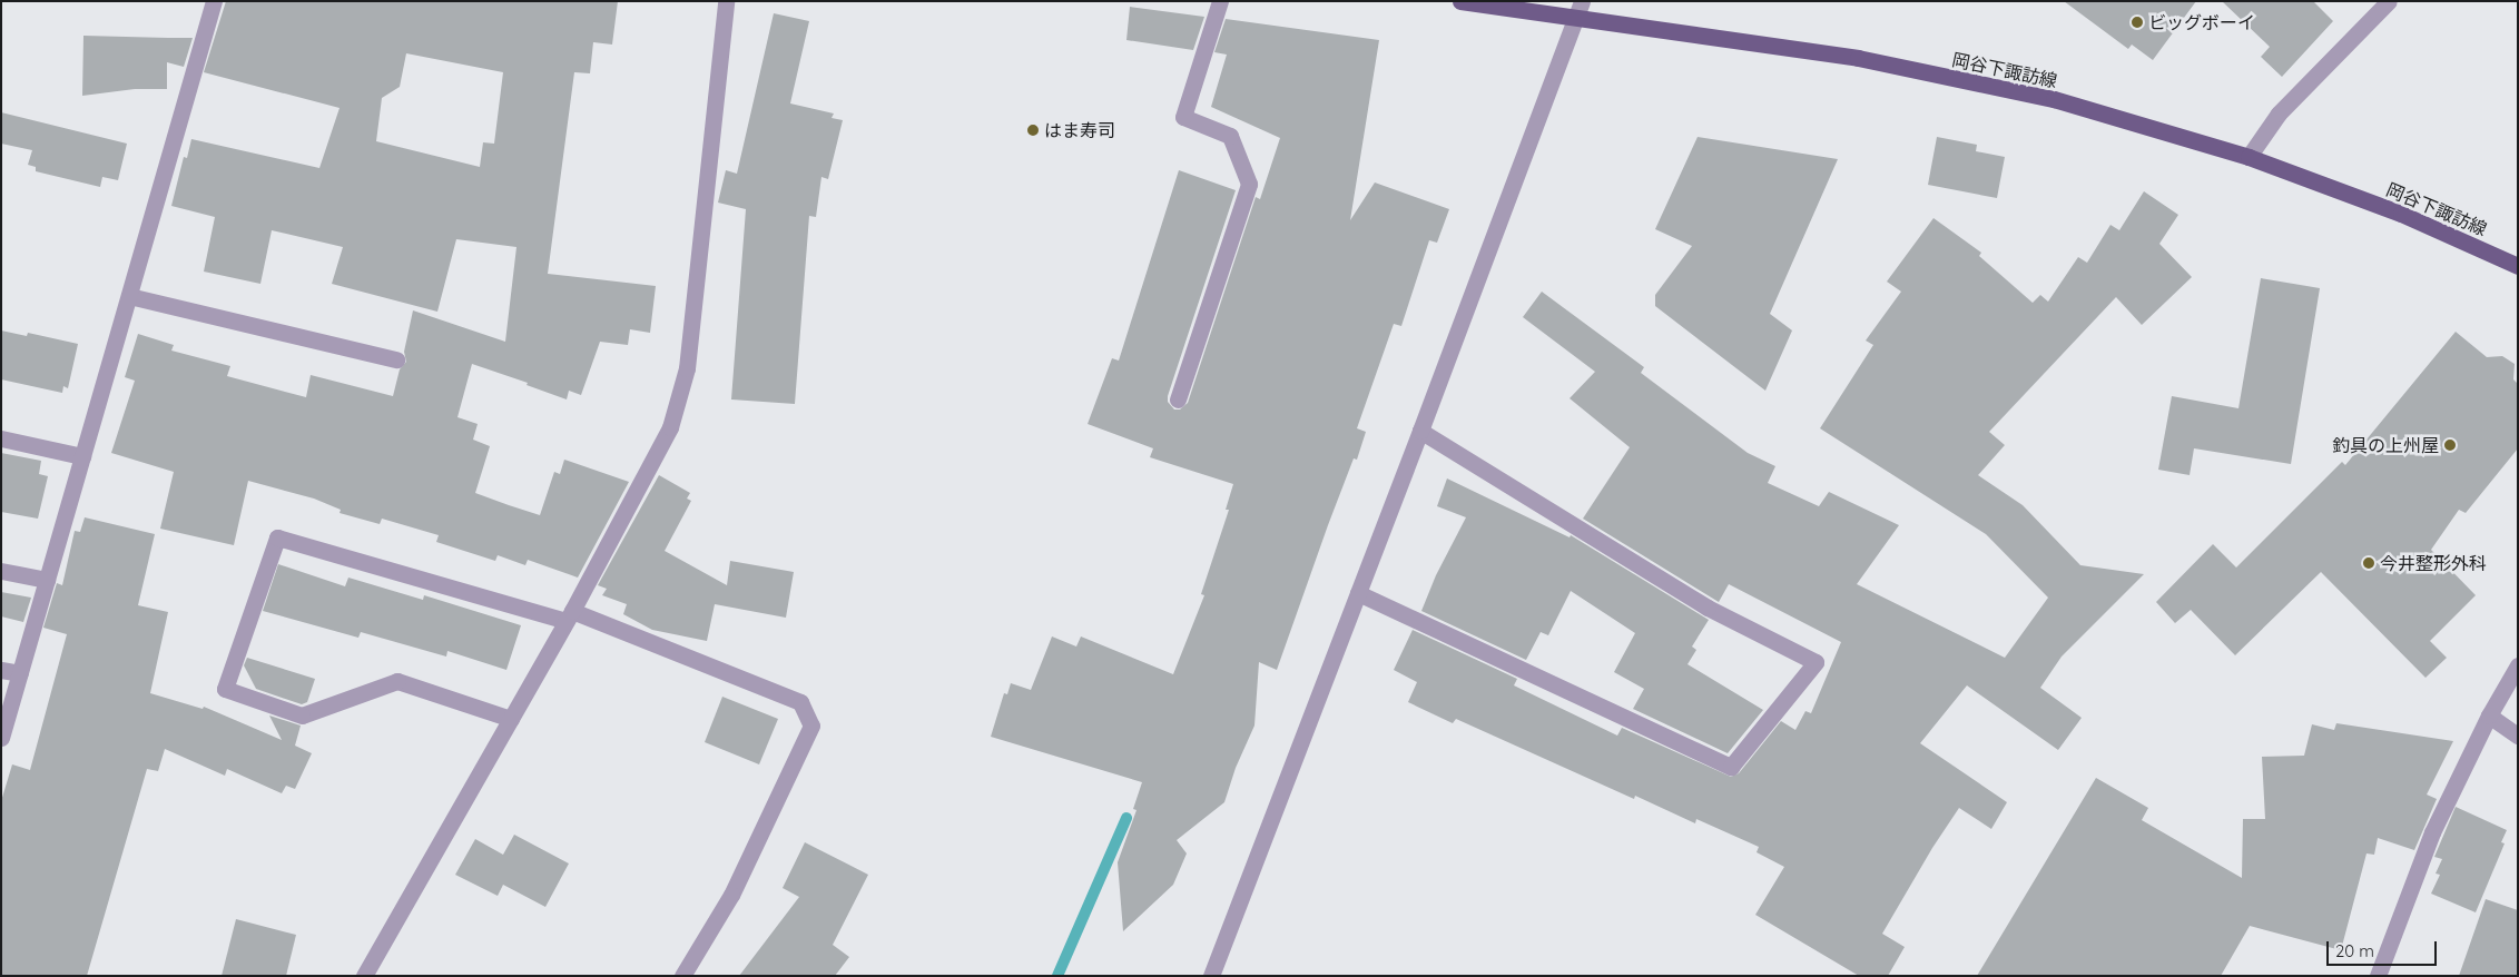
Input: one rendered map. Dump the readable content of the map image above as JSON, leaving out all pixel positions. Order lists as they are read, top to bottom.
{
  "streets": {
    "main road": ["岡谷下諏訪線"]
  },
  "places": [
    "ビッグボーイ",
    "はま寿司",
    "釣具の上州屋",
    "今井整形外科"
  ],
  "scale_bar": "20 m"
}
